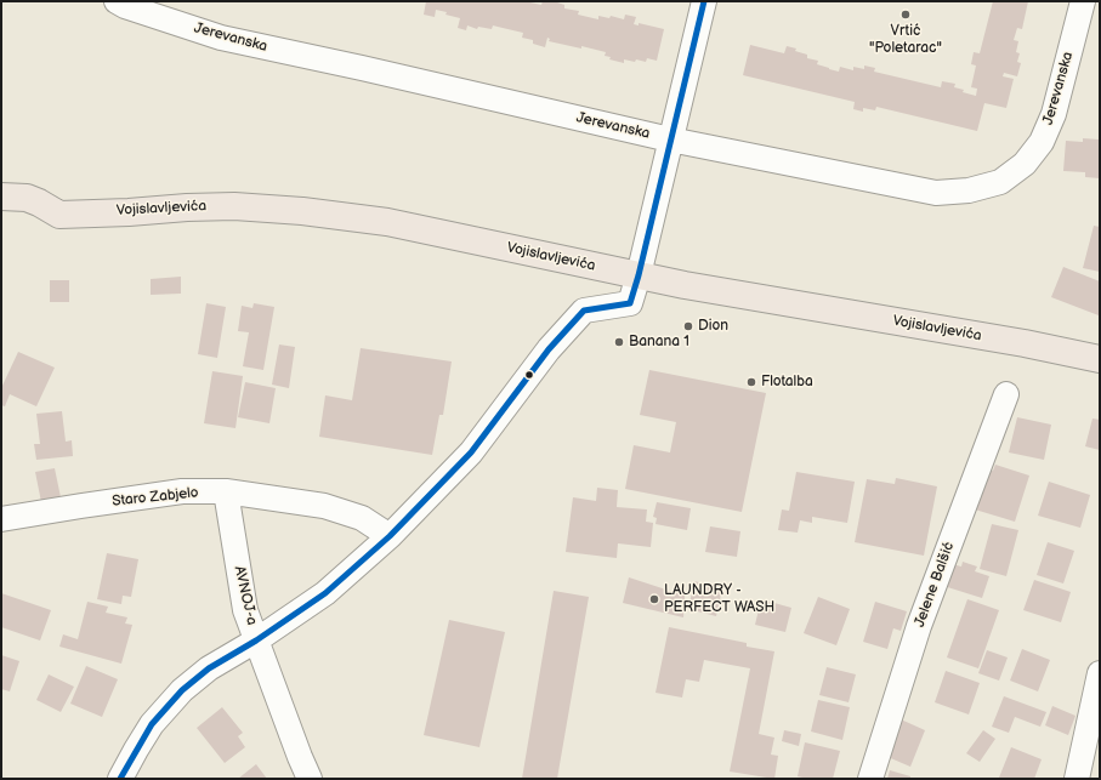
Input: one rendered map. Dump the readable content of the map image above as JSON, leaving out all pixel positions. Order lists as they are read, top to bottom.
{
  "streets": {
    "main road": ["Vojislavljevića"],
    "street": [
      "Jerevanska",
      "Staro Zabjelo",
      "Jelene Balšić",
      "AVNOJ-a"
    ]
  },
  "crossings": [
    ["Staro Zabjelo", "AVNOJ-a"]
  ],
  "places": [
    "Vrtić \"Poletarac\"",
    "Dion",
    "Banana 1",
    "Flotalba",
    "LAUNDRY - PERFECT WASH"
  ]
}
